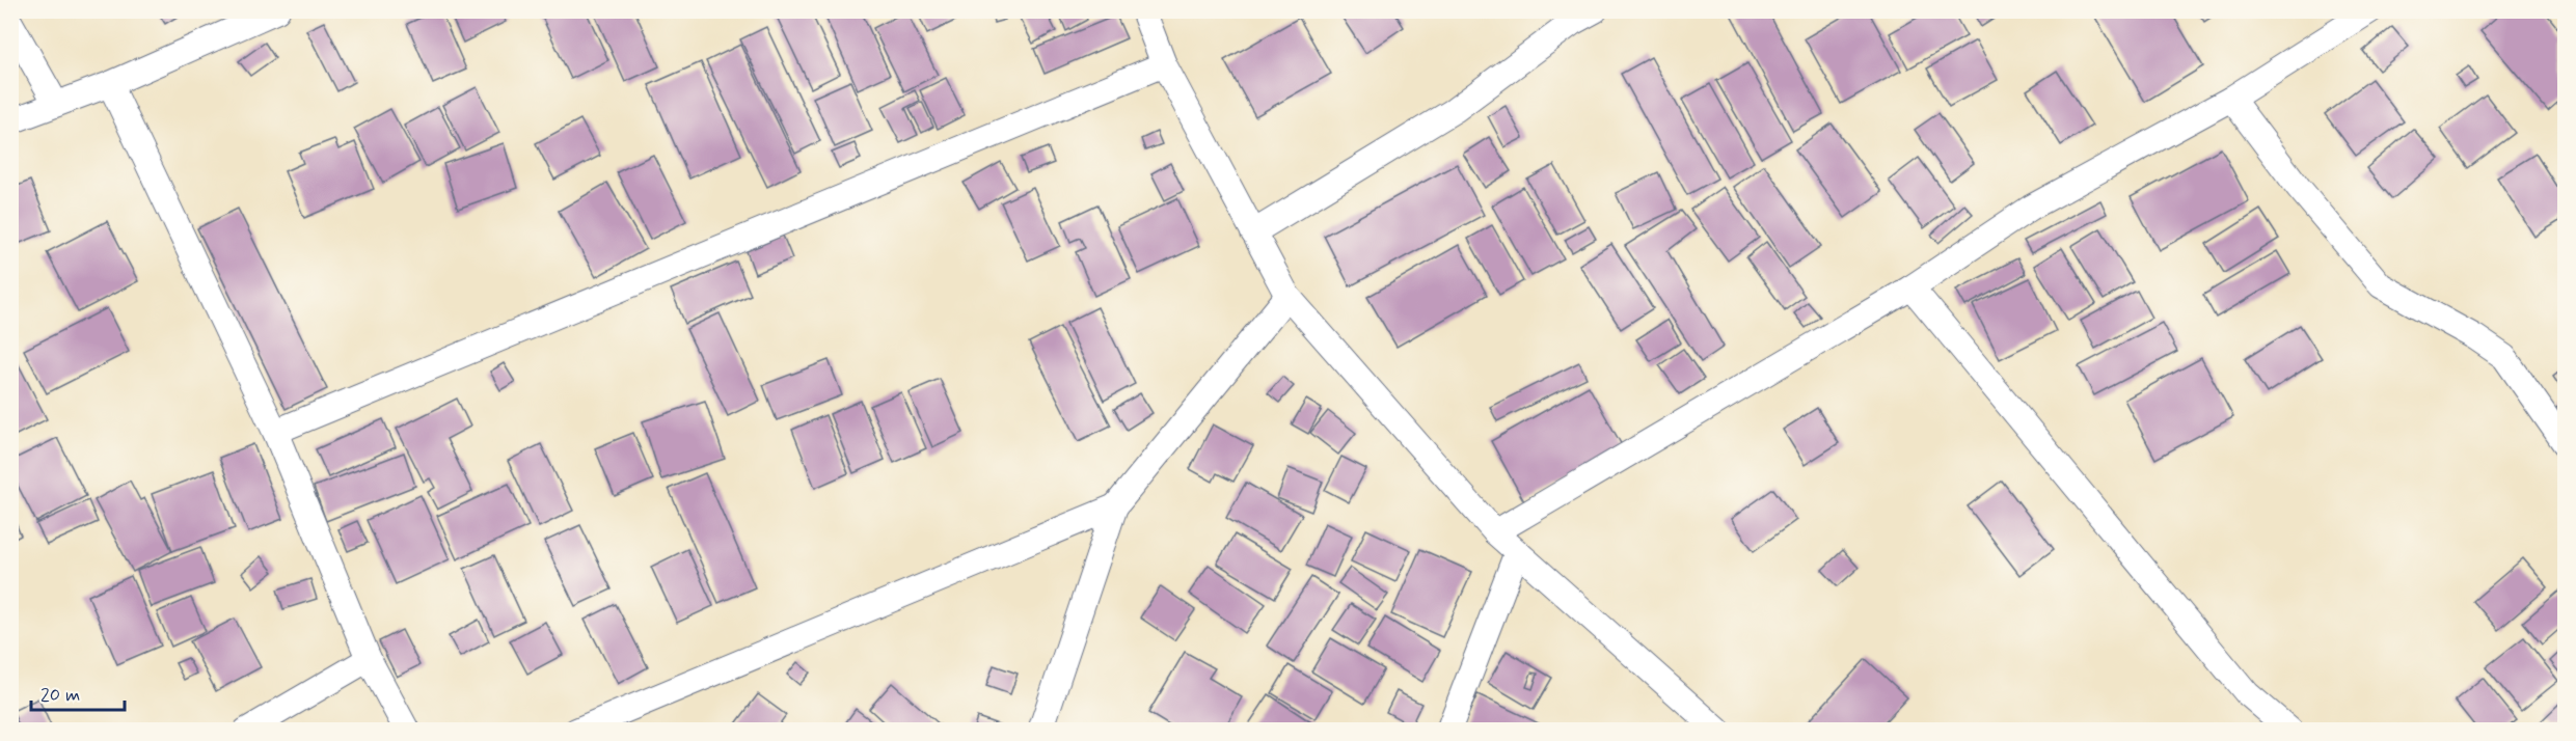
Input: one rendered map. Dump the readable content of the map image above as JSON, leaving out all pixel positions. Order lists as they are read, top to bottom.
{
  "scale_bar": "20 m"
}
